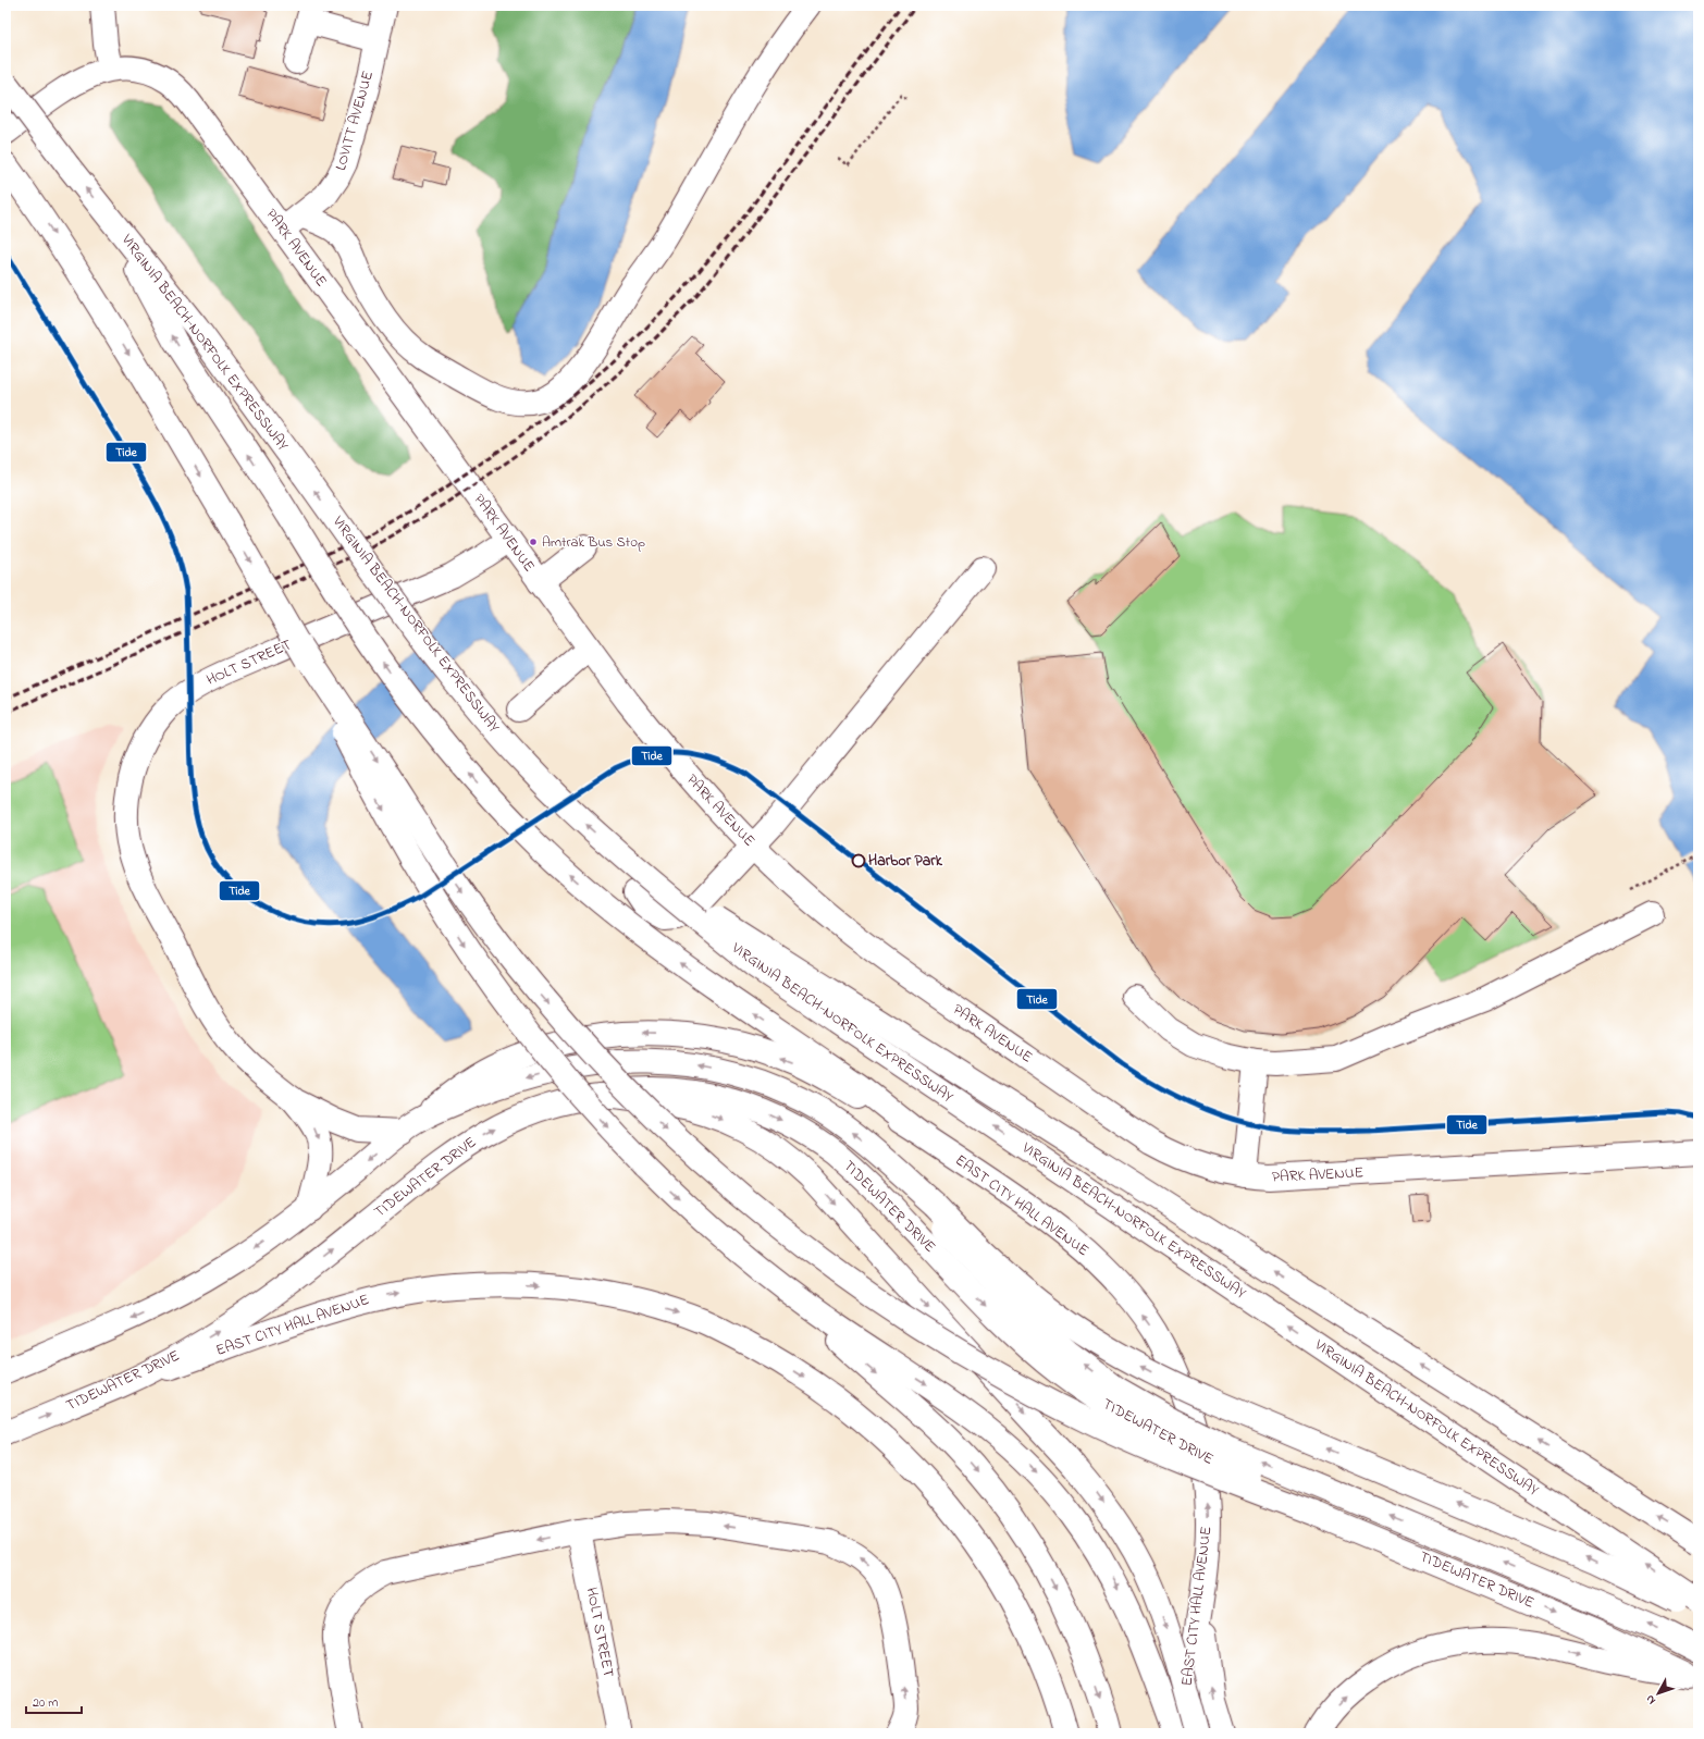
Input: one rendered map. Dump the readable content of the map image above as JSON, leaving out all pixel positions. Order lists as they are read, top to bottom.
{
  "streets": {
    "main road": [
      "LOVITT AVENUE",
      "PARK AVENUE",
      "VIRGINIA BEACH-NORFOLK EXPRESSWAY",
      "HOLT STREET",
      "TIDEWATER DRIVE",
      "EAST CITY HALL AVENUE"
    ]
  },
  "crossings": [
    ["LOVITT AVENUE", "PARK AVENUE"],
    ["PARK AVENUE", "HOLT STREET"],
    ["TIDEWATER DRIVE", "EAST CITY HALL AVENUE"]
  ],
  "places": ["Amtrak Bus Stop", "Harbor Park"],
  "lines": ["transit line Tide"],
  "scale_bar": "20 m",
  "north": "bottom left"
}
